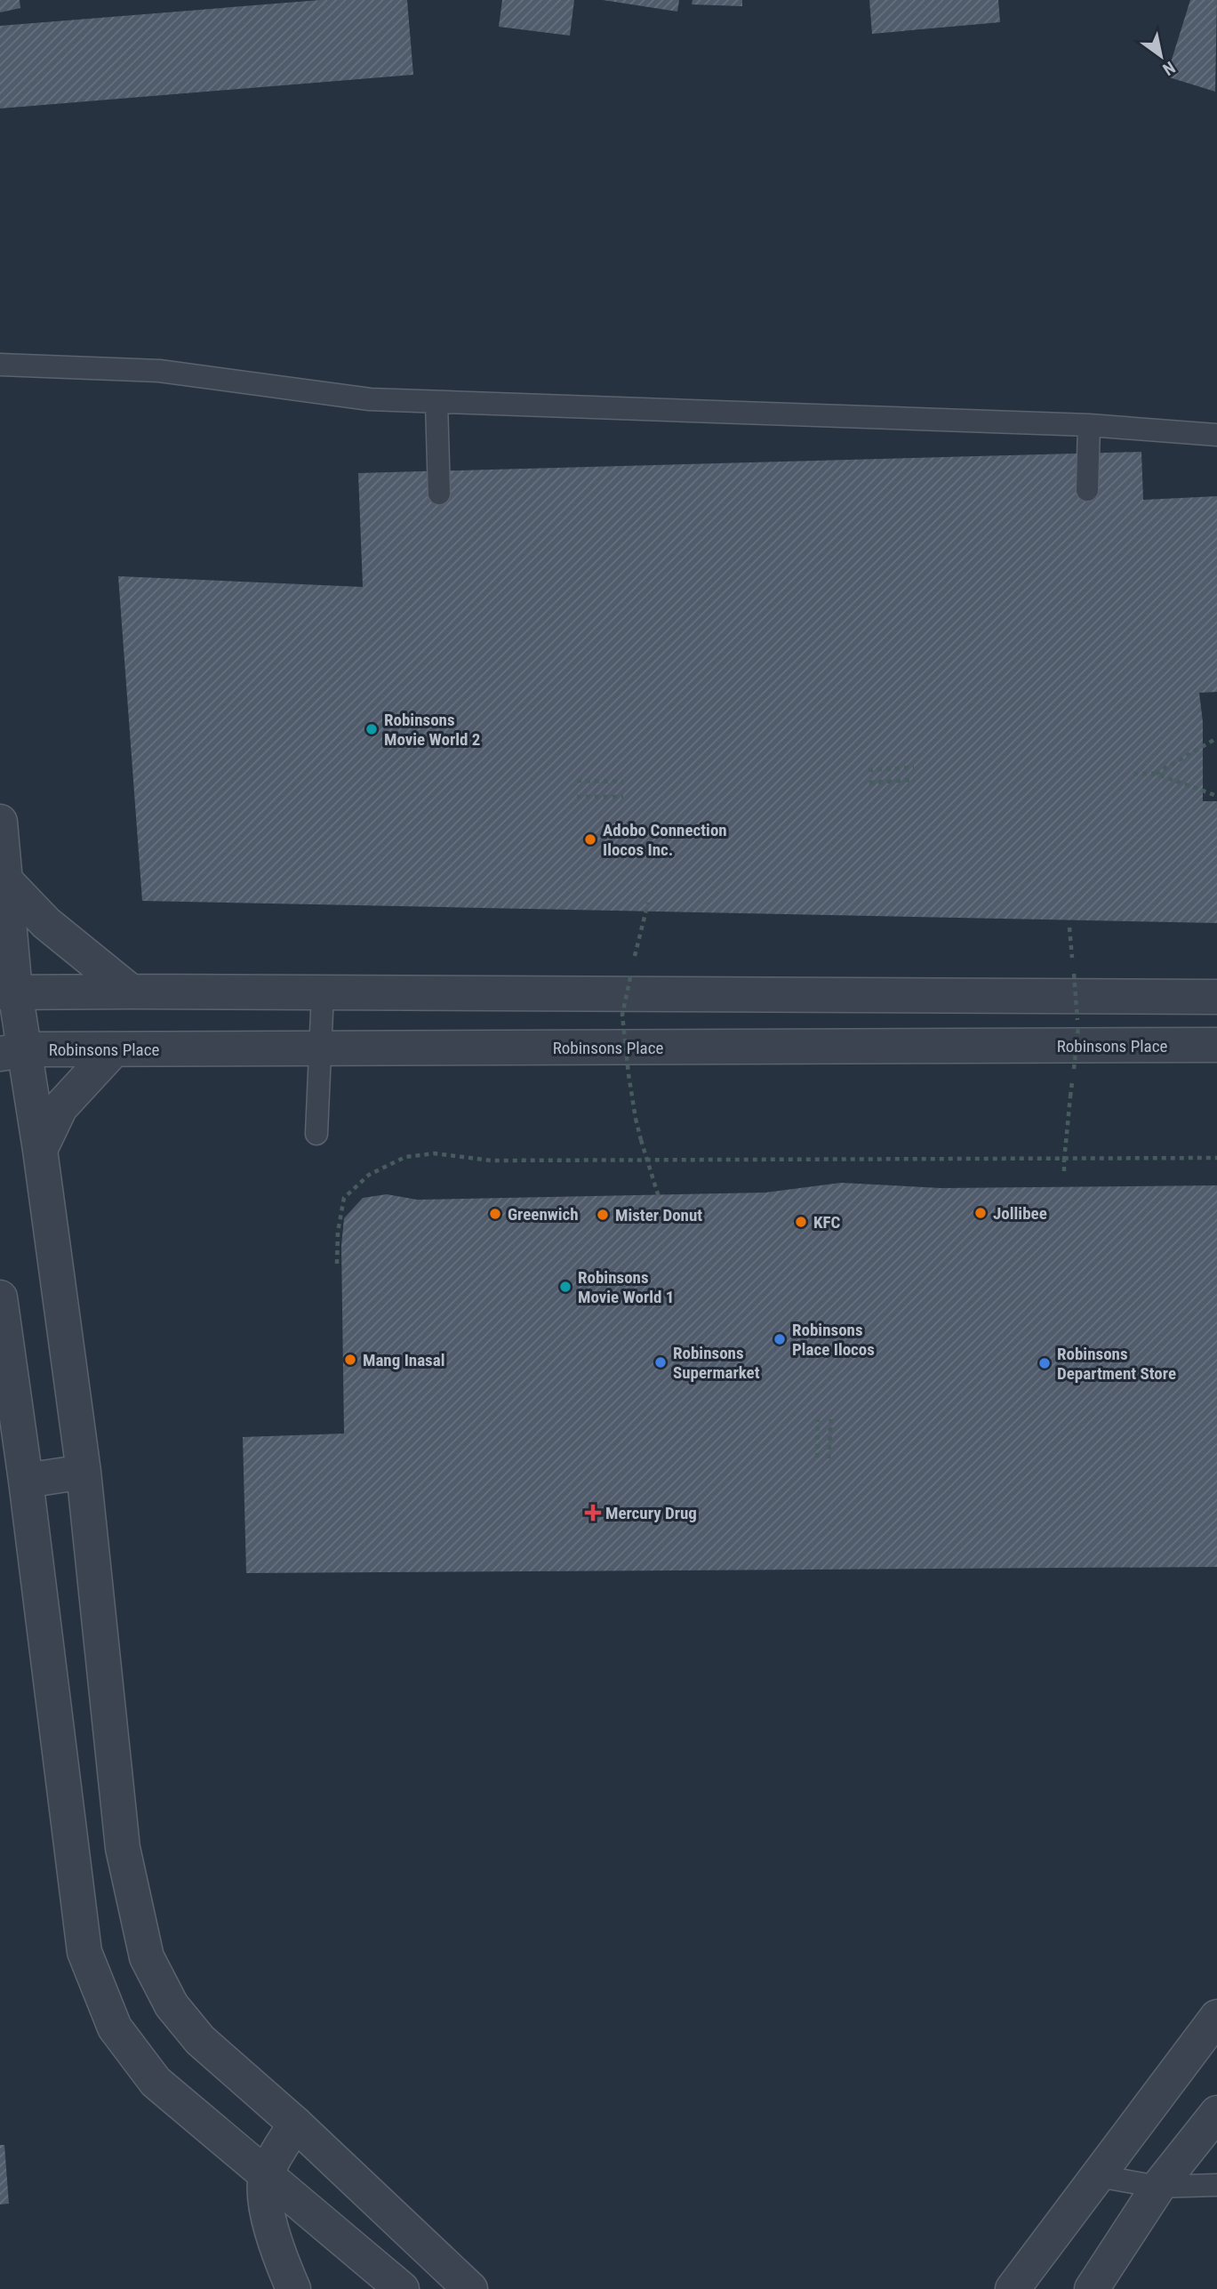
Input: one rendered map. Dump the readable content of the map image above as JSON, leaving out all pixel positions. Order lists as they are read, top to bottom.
{
  "streets": {
    "street": ["Robinsons Place"]
  },
  "places": {
    "other": [
      "Robinsons Movie World 2",
      "Adobo Connection Ilocos Inc.",
      "Jollibee",
      "Greenwich",
      "Mister Donut",
      "KFC",
      "Robinsons Movie World 1",
      "Robinsons Place Ilocos",
      "Mang Inasal",
      "Robinsons Supermarket",
      "Robinsons Department Store"
    ],
    "health": ["Mercury Drug"]
  },
  "north": "bottom right"
}
